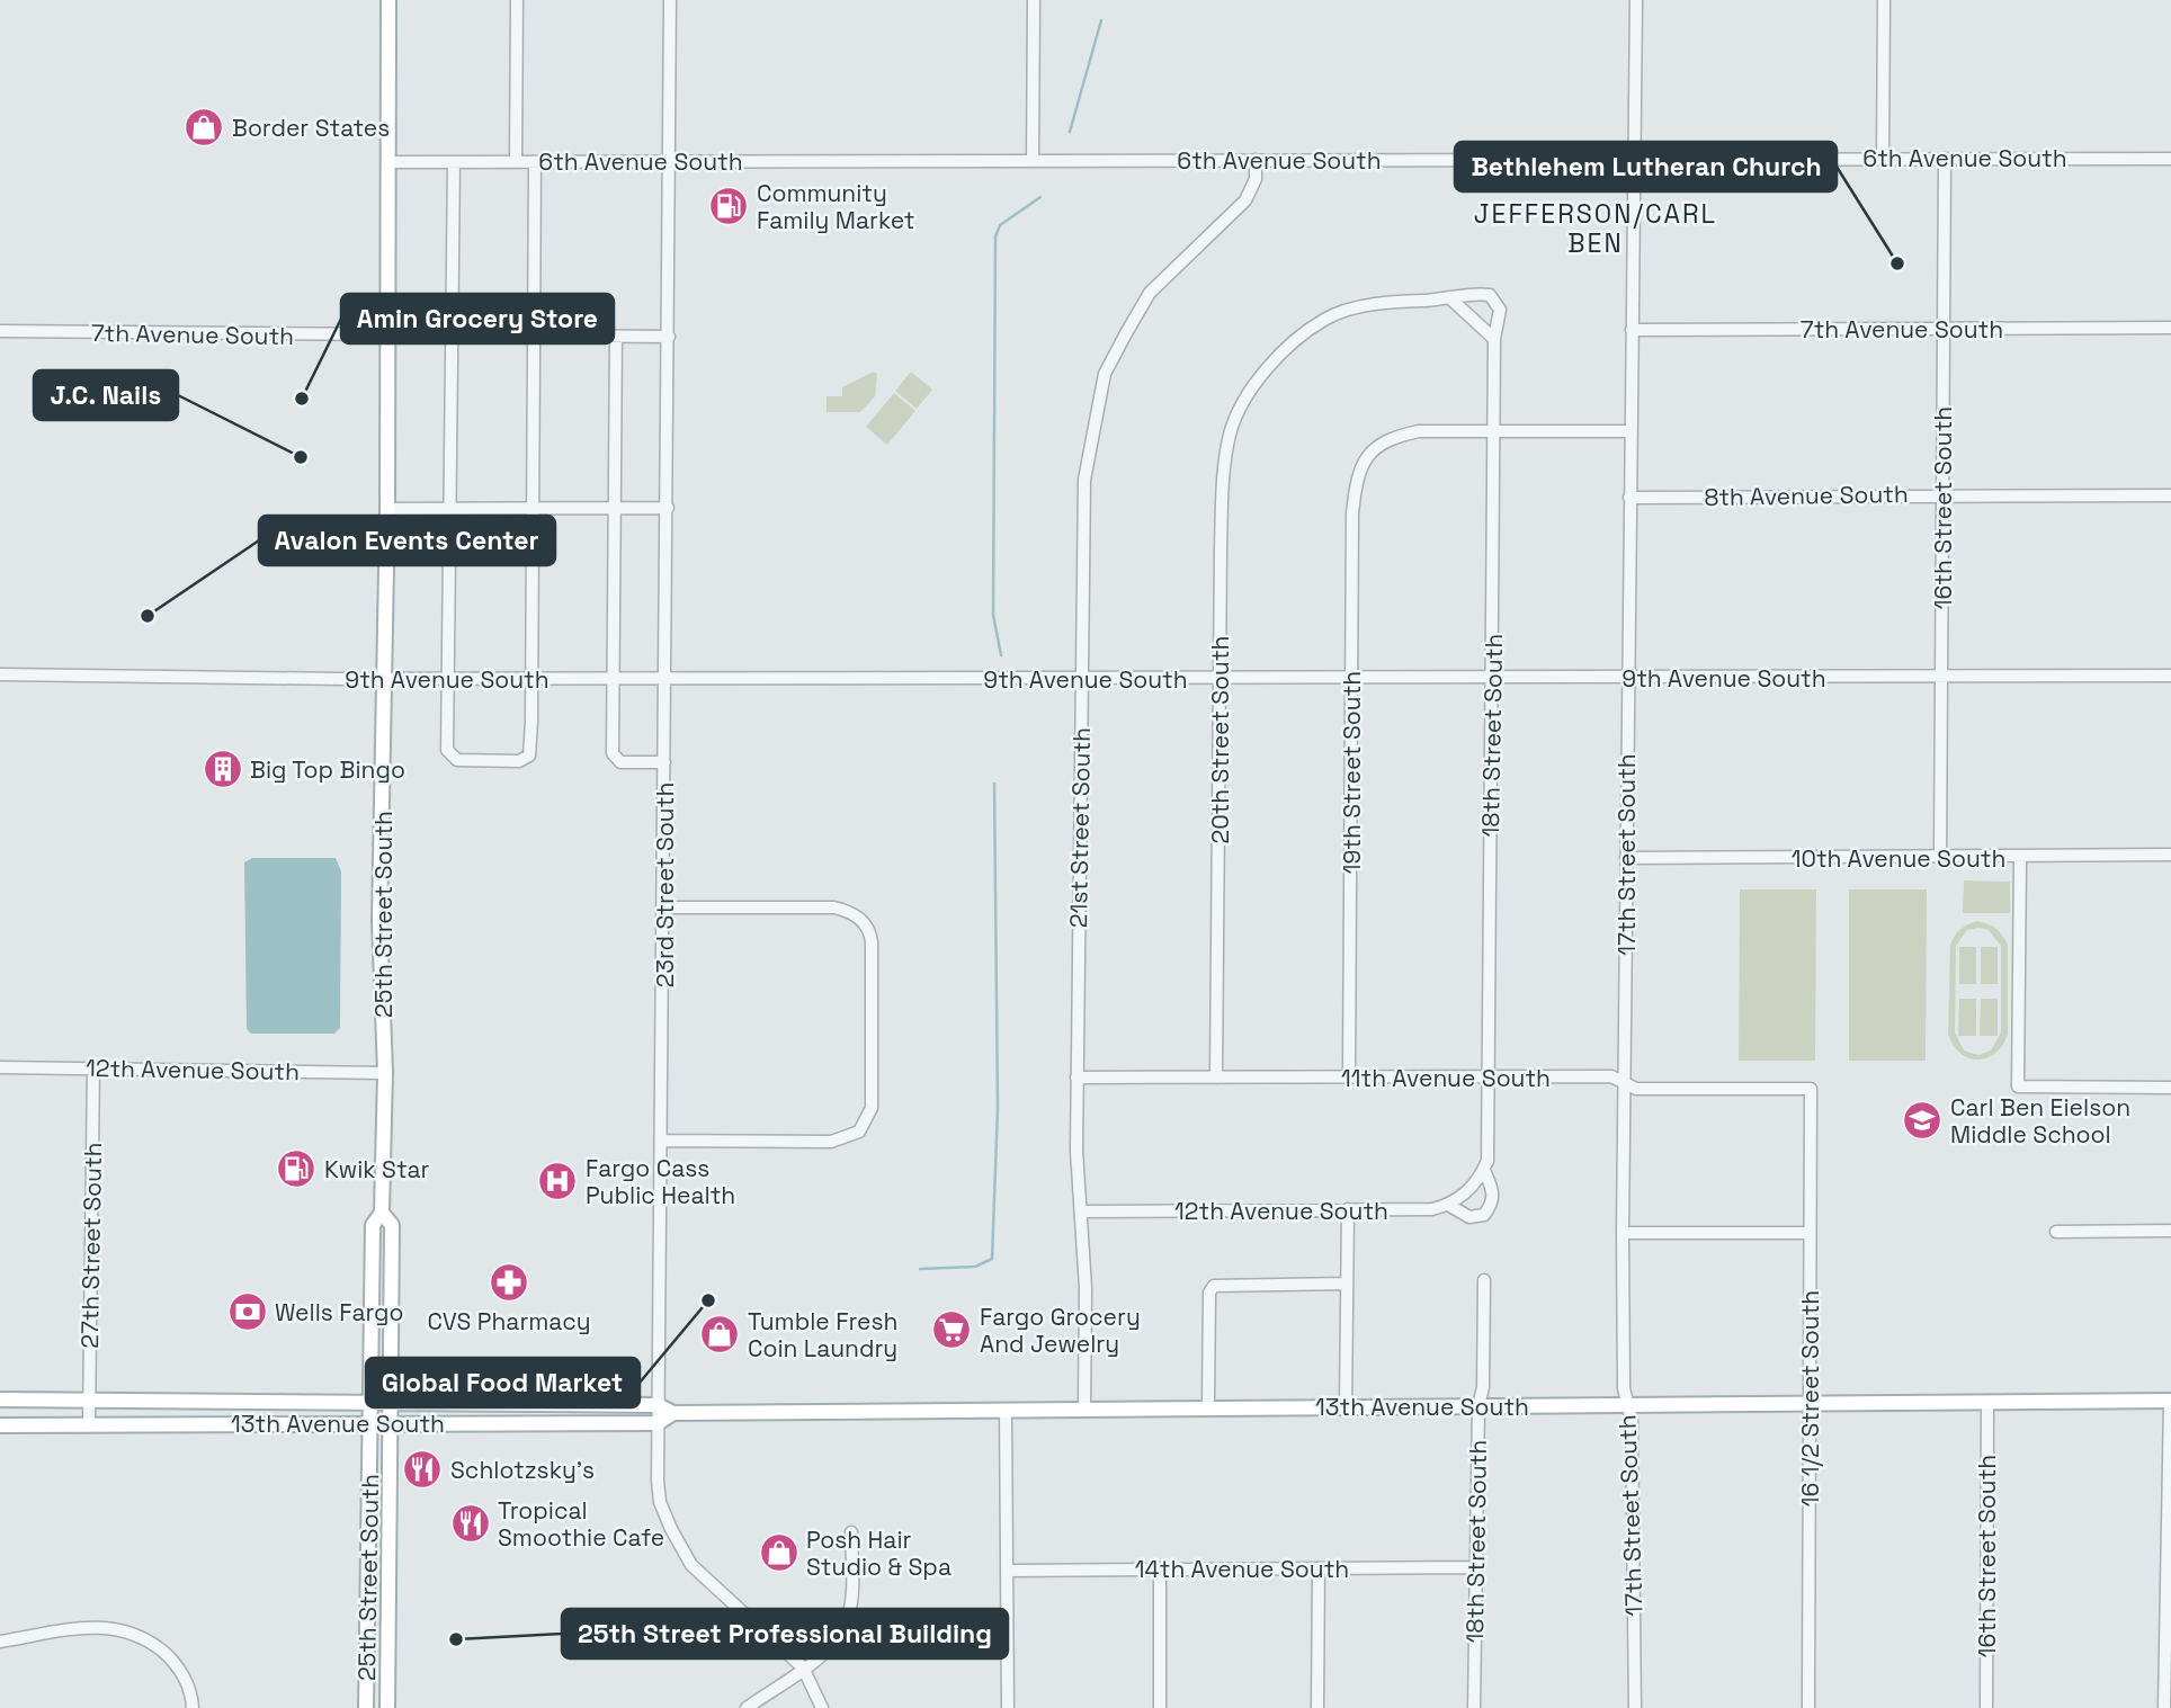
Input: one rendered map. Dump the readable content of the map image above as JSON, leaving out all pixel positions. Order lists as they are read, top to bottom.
{
  "streets": {
    "main road": ["25th Street South", "13th Avenue South"],
    "street": [
      "6th Avenue South",
      "7th Avenue South",
      "8th Avenue South",
      "16th Street South",
      "9th Avenue South",
      "18th Street South",
      "20th Street South",
      "19th Street South",
      "21st Street South",
      "17th Street South",
      "10th Avenue South",
      "23rd Street South",
      "12th Avenue South",
      "11th Avenue South",
      "27th Street South",
      "16 1/2 Street South",
      "14th Avenue South"
    ]
  },
  "crossings": [
    ["6th Avenue South", "16th Street South"],
    ["6th Avenue South", "21st Street South"],
    ["6th Avenue South", "17th Street South"],
    ["6th Avenue South", "23rd Street South"],
    ["6th Avenue South", "25th Street South"],
    ["7th Avenue South", "16th Street South"],
    ["7th Avenue South", "17th Street South"],
    ["7th Avenue South", "23rd Street South"],
    ["7th Avenue South", "25th Street South"],
    ["8th Avenue South", "16th Street South"],
    ["8th Avenue South", "17th Street South"],
    ["16th Street South", "9th Avenue South"],
    ["16th Street South", "10th Avenue South"],
    ["16th Street South", "13th Avenue South"],
    ["9th Avenue South", "18th Street South"],
    ["9th Avenue South", "20th Street South"],
    ["9th Avenue South", "19th Street South"],
    ["9th Avenue South", "21st Street South"],
    ["9th Avenue South", "17th Street South"],
    ["9th Avenue South", "23rd Street South"],
    ["9th Avenue South", "25th Street South"],
    ["18th Street South", "20th Street South"],
    ["18th Street South", "19th Street South"],
    ["18th Street South", "12th Avenue South"],
    ["18th Street South", "11th Avenue South"],
    ["18th Street South", "13th Avenue South"],
    ["18th Street South", "14th Avenue South"],
    ["20th Street South", "11th Avenue South"],
    ["19th Street South", "11th Avenue South"],
    ["21st Street South", "12th Avenue South"],
    ["21st Street South", "11th Avenue South"],
    ["21st Street South", "13th Avenue South"],
    ["17th Street South", "10th Avenue South"],
    ["17th Street South", "11th Avenue South"],
    ["17th Street South", "13th Avenue South"],
    ["23rd Street South", "13th Avenue South"],
    ["25th Street South", "12th Avenue South"],
    ["25th Street South", "13th Avenue South"],
    ["12th Avenue South", "27th Street South"],
    ["11th Avenue South", "16 1/2 Street South"],
    ["27th Street South", "13th Avenue South"],
    ["16 1/2 Street South", "13th Avenue South"]
  ],
  "districts": ["JEFFERSON/CARL BEN"],
  "places": {
    "shop": ["Border States", "Tumble Fresh Coin Laundry", "Posh Hair Studio & Spa"],
    "fuel station": ["Community Family Market", "Kwik Star"],
    "other": [
      "Bethlehem Lutheran Church",
      "Amin Grocery Store",
      "J.C. Nails",
      "Avalon Events Center",
      "Global Food Market",
      "25th Street Professional Building"
    ],
    "building": ["Big Top Bingo"],
    "school or university": ["Carl Ben Eielson Middle School"],
    "hospital": ["Fargo Cass Public Health"],
    "pharmacy": ["CVS Pharmacy"],
    "bank": ["Wells Fargo"],
    "supermarket": ["Fargo Grocery And Jewelry"],
    "restaurant": ["Schlotzsky's", "Tropical Smoothie Cafe"]
  }
}
